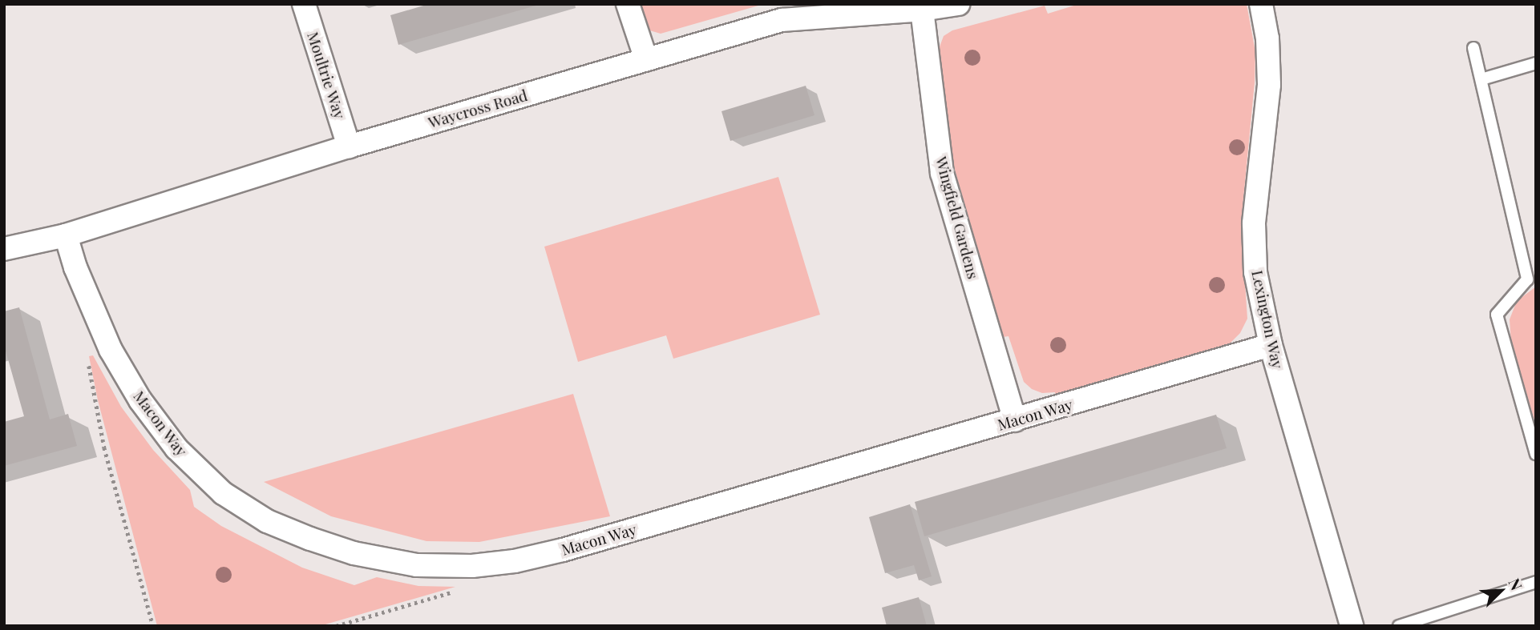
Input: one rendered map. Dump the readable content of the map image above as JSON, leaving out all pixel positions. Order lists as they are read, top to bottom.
{
  "streets": {
    "street": [
      "Moultrie Way",
      "Waycross Road",
      "Wingfield Gardens",
      "Lexington Way",
      "Macon Way"
    ]
  },
  "crossings": [
    ["Moultrie Way", "Waycross Road"],
    ["Waycross Road", "Wingfield Gardens"],
    ["Waycross Road", "Macon Way"],
    ["Wingfield Gardens", "Macon Way"],
    ["Lexington Way", "Macon Way"]
  ],
  "north": "top right"
}
